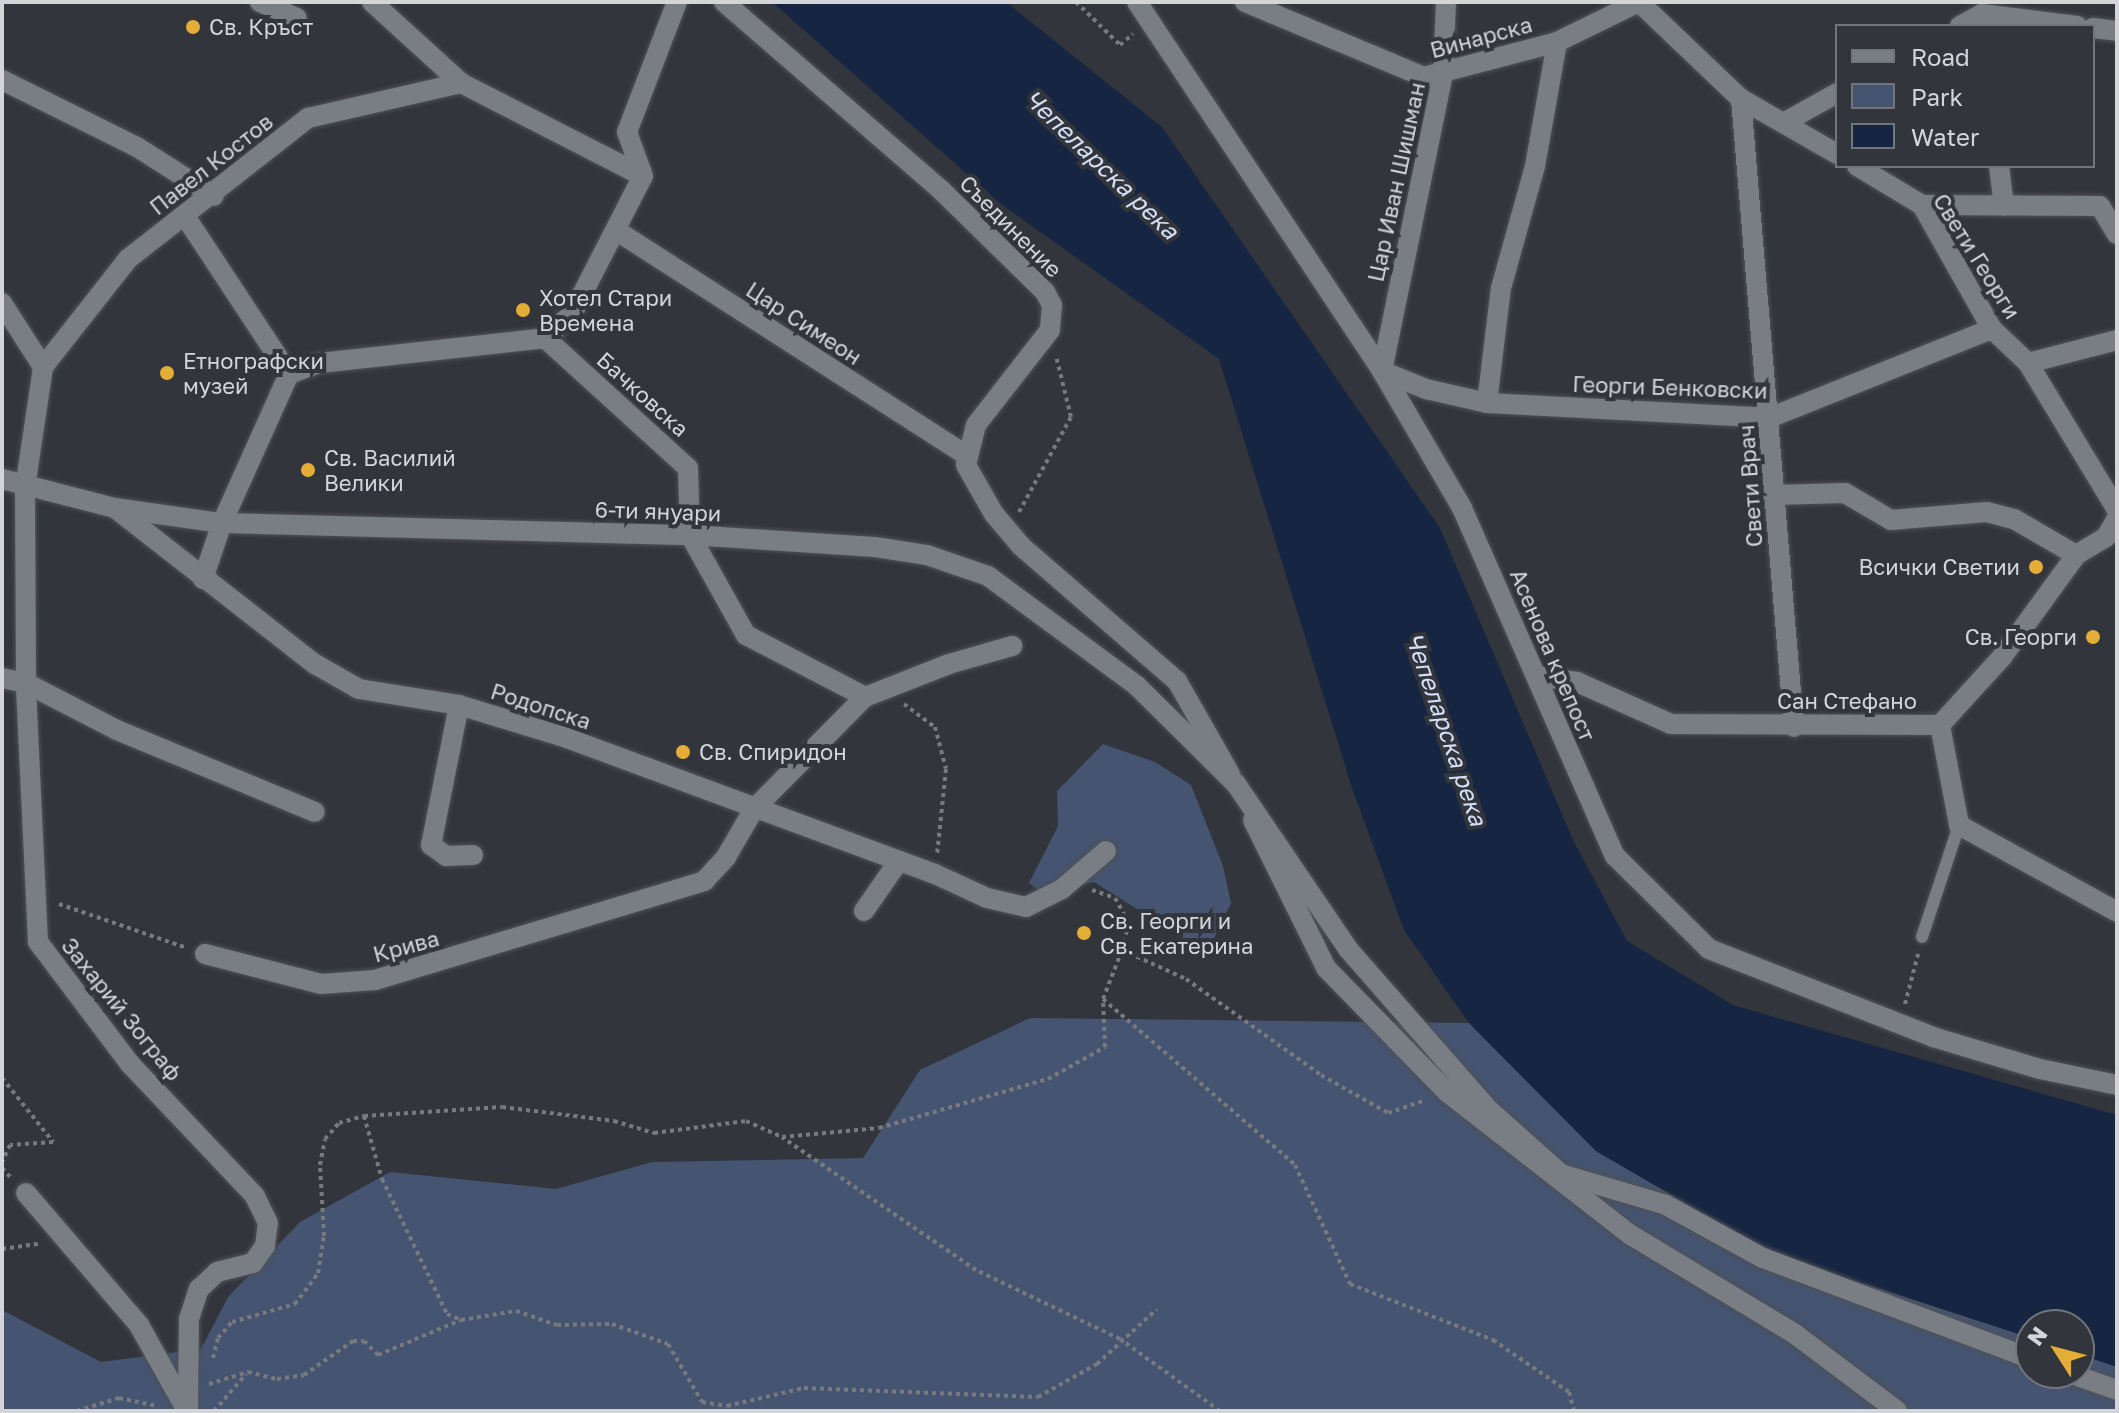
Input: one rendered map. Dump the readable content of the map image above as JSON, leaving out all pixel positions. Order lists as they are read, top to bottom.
{
  "streets": {
    "street": [
      "Винарска",
      "Павел Костов",
      "Цар Иван Шишман",
      "Съединение",
      "Свети Георги",
      "Цар Симеон",
      "Георги Бенковски",
      "Бачковска",
      "Свети Врач",
      "6-ти януари",
      "Асенова крепост",
      "Сан Стефано",
      "Родопска",
      "Крива",
      "Захарий Зограф"
    ]
  },
  "crossings": [
    ["Винарска", "Цар Иван Шишман"],
    ["Павел Костов", "Захарий Зограф"],
    ["Цар Иван Шишман", "Георги Бенковски"],
    ["Цар Иван Шишман", "Асенова крепост"],
    ["Свети Георги", "Георги Бенковски"],
    ["Георги Бенковски", "Свети Врач"],
    ["Георги Бенковски", "Асенова крепост"],
    ["Бачковска", "6-ти януари"],
    ["Свети Врач", "Сан Стефано"],
    ["6-ти януари", "Родопска"],
    ["6-ти януари", "Захарий Зограф"],
    ["Асенова крепост", "Сан Стефано"],
    ["Родопска", "Крива"]
  ],
  "water": ["Чепеларска река"],
  "places": [
    "Св. Кръст",
    "Хотел Стари Времена",
    "Етнографски музей",
    "Св. Василий Велики",
    "Всички Светии",
    "Св. Георги",
    "Св. Спиридон",
    "Св. Георги и Св. Екатерина"
  ],
  "legend": ["Road", "Park", "Water"],
  "north": "top left"
}
